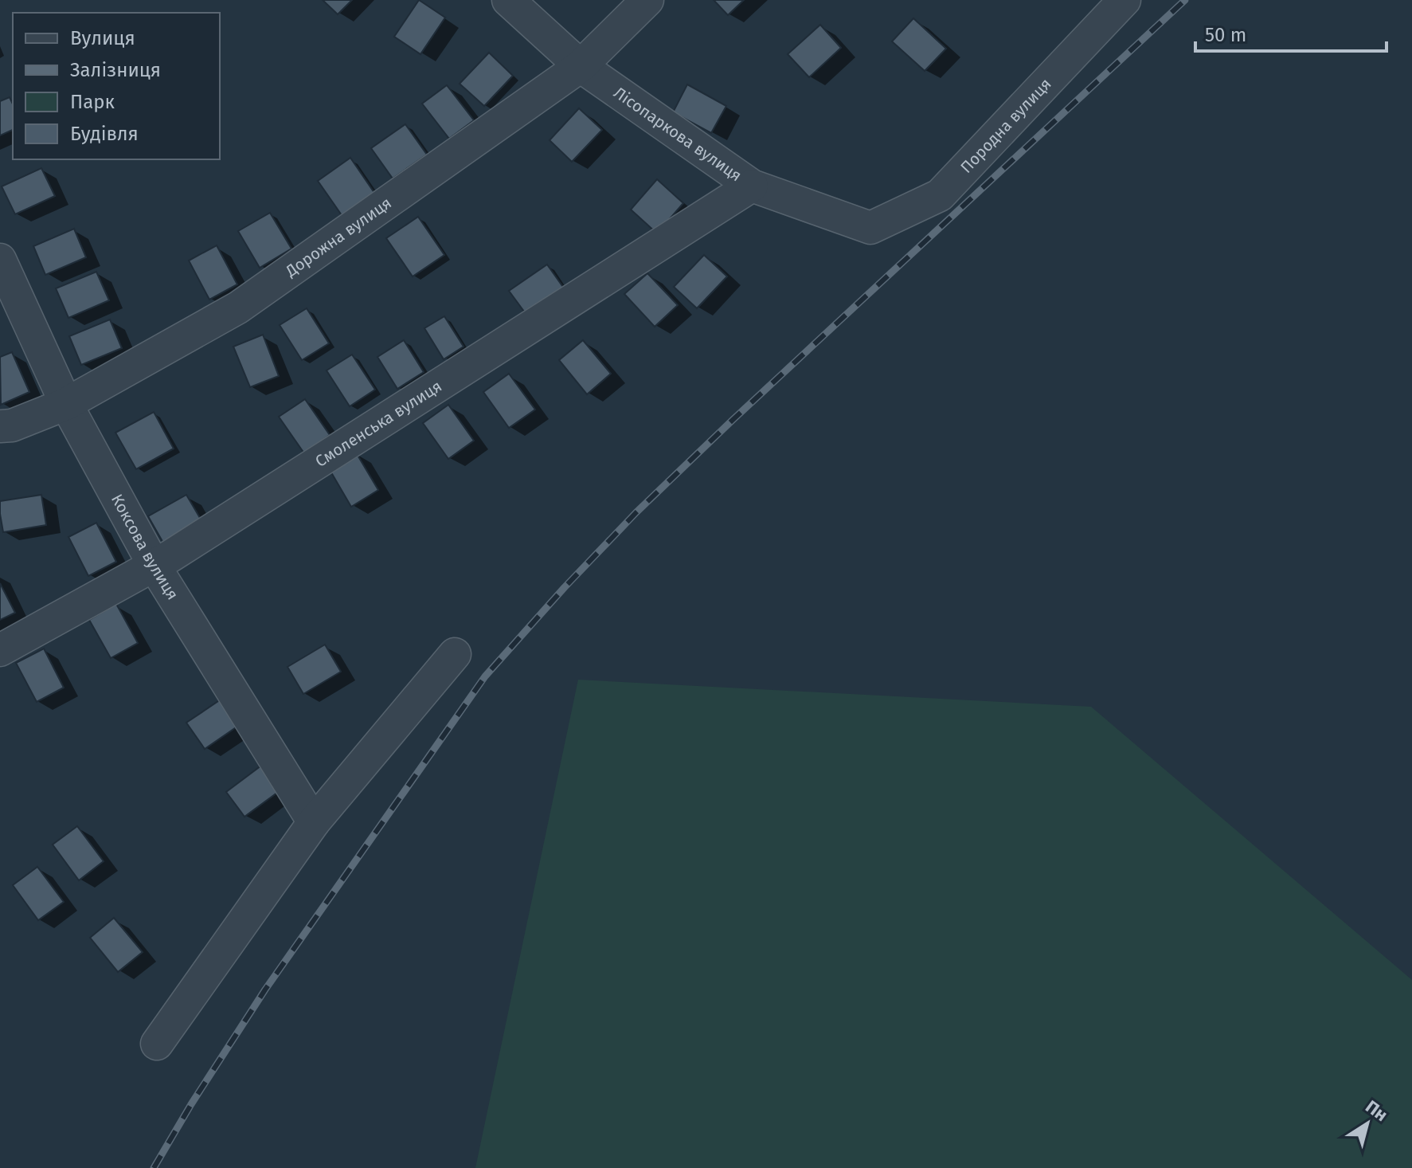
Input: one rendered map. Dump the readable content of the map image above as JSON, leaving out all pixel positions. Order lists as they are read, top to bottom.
{
  "streets": {
    "street": [
      "Породна вулиця",
      "Лісопаркова вулиця",
      "Дорожна вулиця",
      "Смоленська вулиця",
      "Коксова вулиця"
    ]
  },
  "crossings": [
    ["Породна вулиця", "Лісопаркова вулиця"],
    ["Лісопаркова вулиця", "Дорожна вулиця"],
    ["Лісопаркова вулиця", "Смоленська вулиця"],
    ["Дорожна вулиця", "Коксова вулиця"],
    ["Смоленська вулиця", "Коксова вулиця"]
  ],
  "legend": [
    "Вулиця",
    "Залізниця",
    "Парк",
    "Будівля"
  ],
  "scale_bar": "50 m",
  "north": "top right"
}
